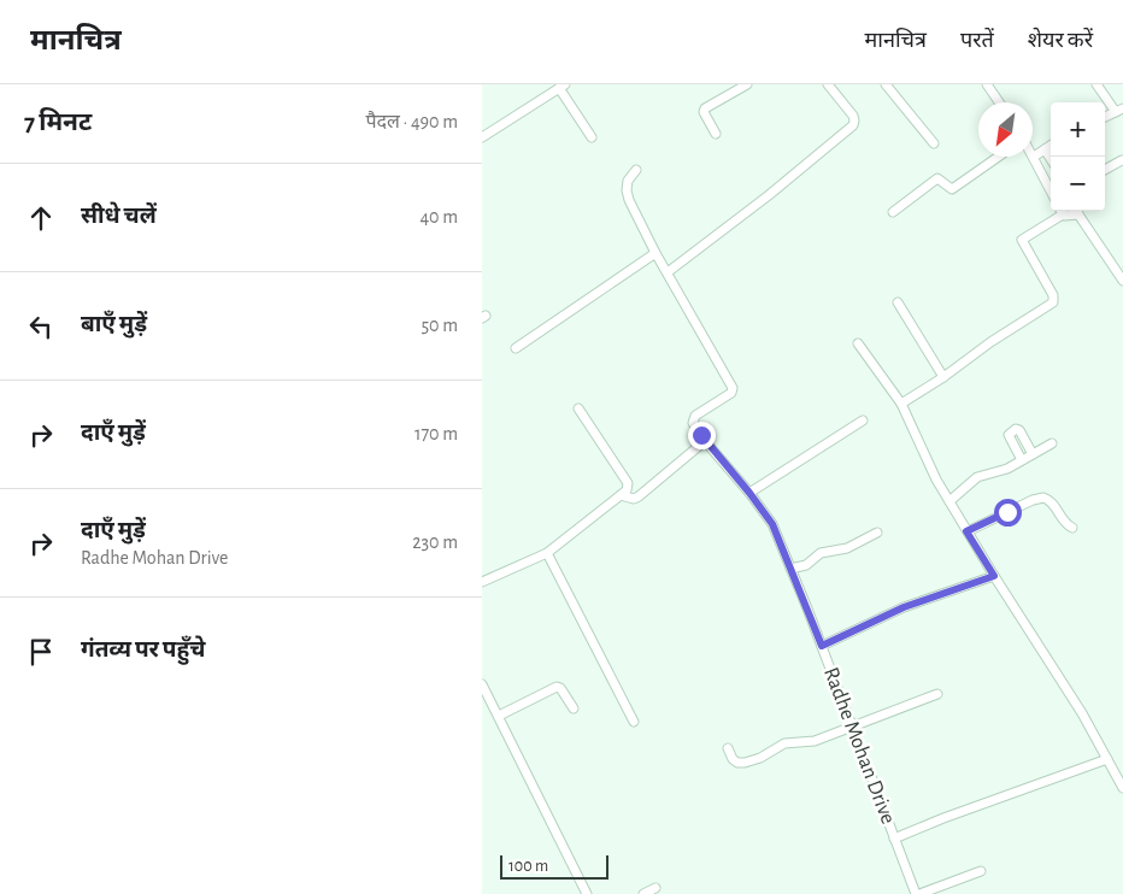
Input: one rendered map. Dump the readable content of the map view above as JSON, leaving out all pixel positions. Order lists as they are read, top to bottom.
{
  "streets": {
    "street": ["Radhe Mohan Drive"]
  },
  "scale_bar": "100 m",
  "north": "bottom left",
  "page": {
    "header": "मानचित्र",
    "nav": ["मानचित्र", "परतें", "शेयर करें"],
    "heading": ["7 मिनट", "पैदल · 490 m"],
    "map_buttons": ["+", "−"],
    "list": [
      ["सीधे चलें", "40 m"],
      ["बाएँ मुड़ें", "50 m"],
      ["दाएँ मुड़ें", "170 m"],
      ["दाएँ मुड़ें", "Radhe Mohan Drive", "230 m"],
      "गंतव्य पर पहुँचे"
    ],
    "scale": "100 m"
  }
}
